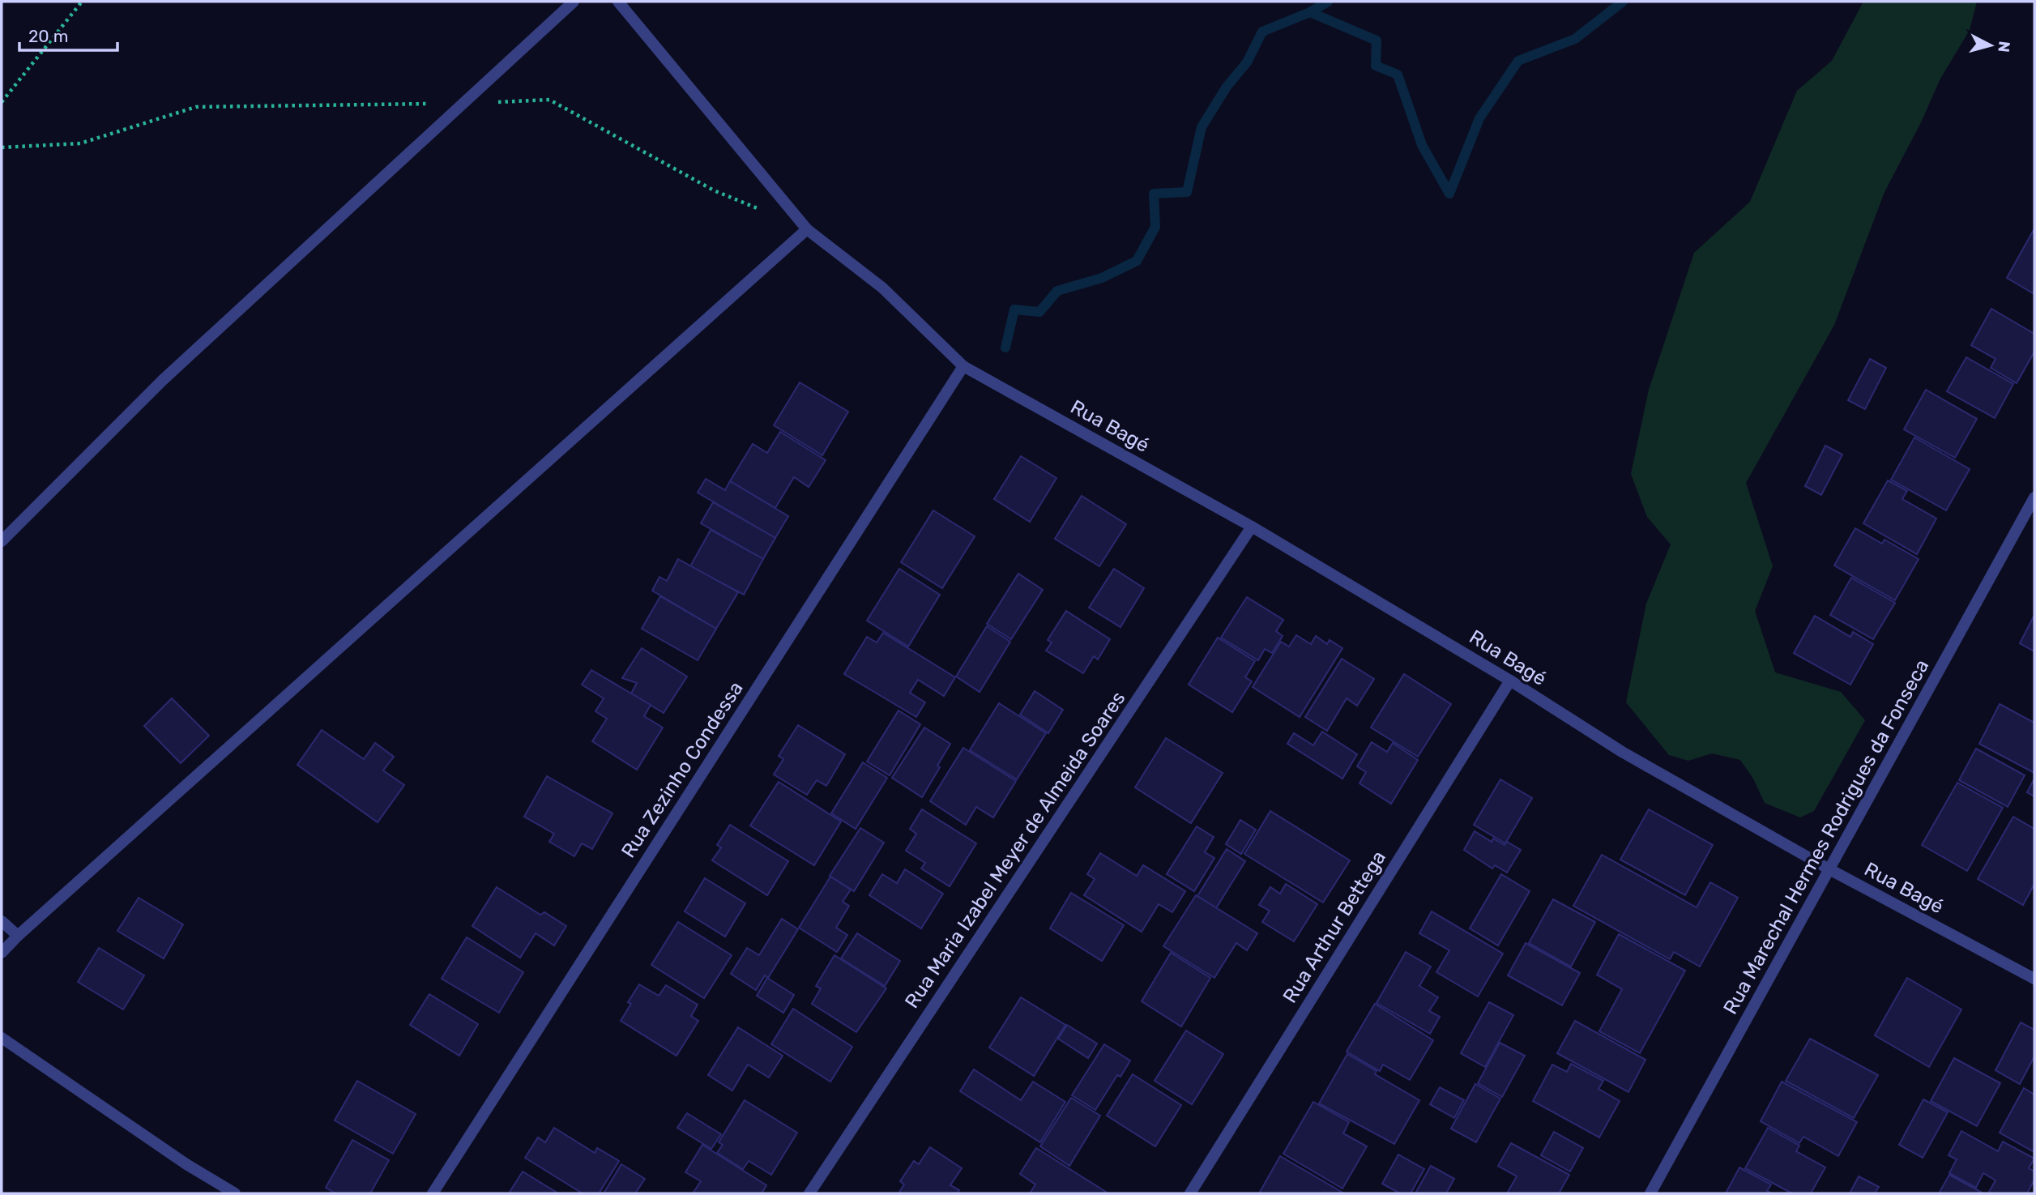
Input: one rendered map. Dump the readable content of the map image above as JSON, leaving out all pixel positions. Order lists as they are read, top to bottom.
{
  "streets": {
    "street": [
      "Rua Bagé",
      "Rua Zezinho Condessa",
      "Rua Marechal Hermes Rodrigues da Fonseca",
      "Rua Maria Izabel Meyer de Almeida Soares",
      "Rua Arthur Bettega"
    ]
  },
  "crossings": [
    ["Rua Bagé", "Rua Zezinho Condessa"],
    ["Rua Bagé", "Rua Marechal Hermes Rodrigues da Fonseca"],
    ["Rua Bagé", "Rua Maria Izabel Meyer de Almeida Soares"],
    ["Rua Bagé", "Rua Arthur Bettega"]
  ],
  "scale_bar": "20 m",
  "north": "right"
}
